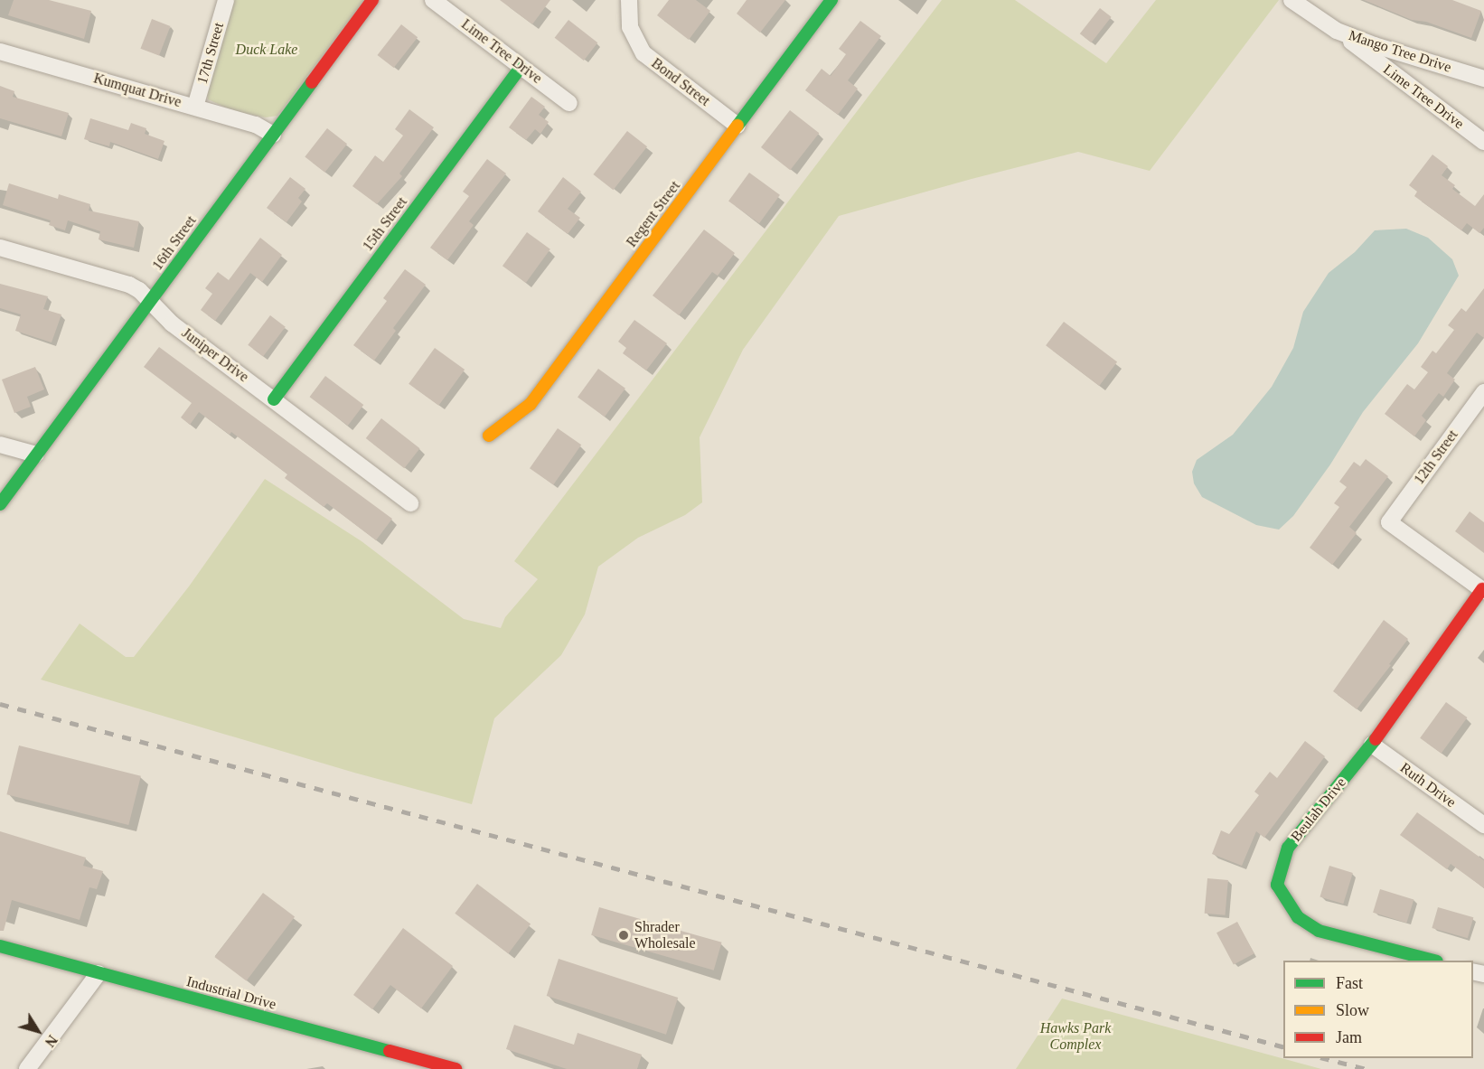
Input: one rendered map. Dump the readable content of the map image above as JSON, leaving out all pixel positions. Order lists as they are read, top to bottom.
{
  "streets": {
    "street": [
      "Lime Tree Drive",
      "Mango Tree Drive",
      "17th Street",
      "Bond Street",
      "Kumquat Drive",
      "Regent Street",
      "15th Street",
      "16th Street",
      "Juniper Drive",
      "12th Street",
      "Ruth Drive",
      "Beulah Drive",
      "Industrial Drive"
    ]
  },
  "crossings": [
    ["Lime Tree Drive", "Mango Tree Drive"],
    ["Lime Tree Drive", "15th Street"],
    ["17th Street", "Kumquat Drive"],
    ["Bond Street", "Regent Street"],
    ["Kumquat Drive", "16th Street"],
    ["15th Street", "Juniper Drive"],
    ["16th Street", "Juniper Drive"],
    ["12th Street", "Beulah Drive"],
    ["Ruth Drive", "Beulah Drive"]
  ],
  "parks": ["Duck Lake", "Hawks Park Complex"],
  "places": ["Shrader Wholesale"],
  "legend": ["Fast", "Slow", "Jam"],
  "north": "bottom right"
}
